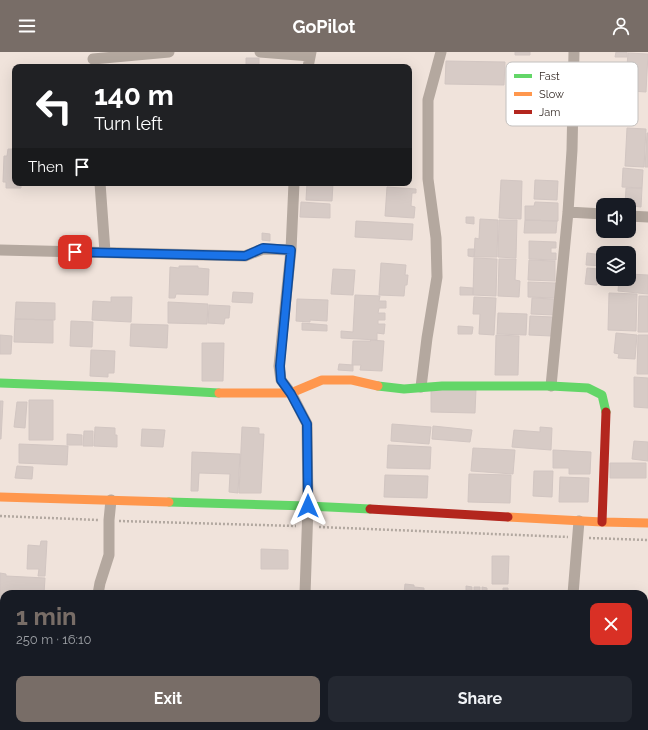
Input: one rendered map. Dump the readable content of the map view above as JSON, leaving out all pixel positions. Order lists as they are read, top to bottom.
{
  "legend": ["Fast", "Slow", "Jam"],
  "page": {
    "header": "GoPilot",
    "turn": ["140 m", "Turn left"],
    "then": "Then",
    "heading": ["1 min", "250 m · 16:10"],
    "buttons": ["Exit", "Share"]
  }
}
